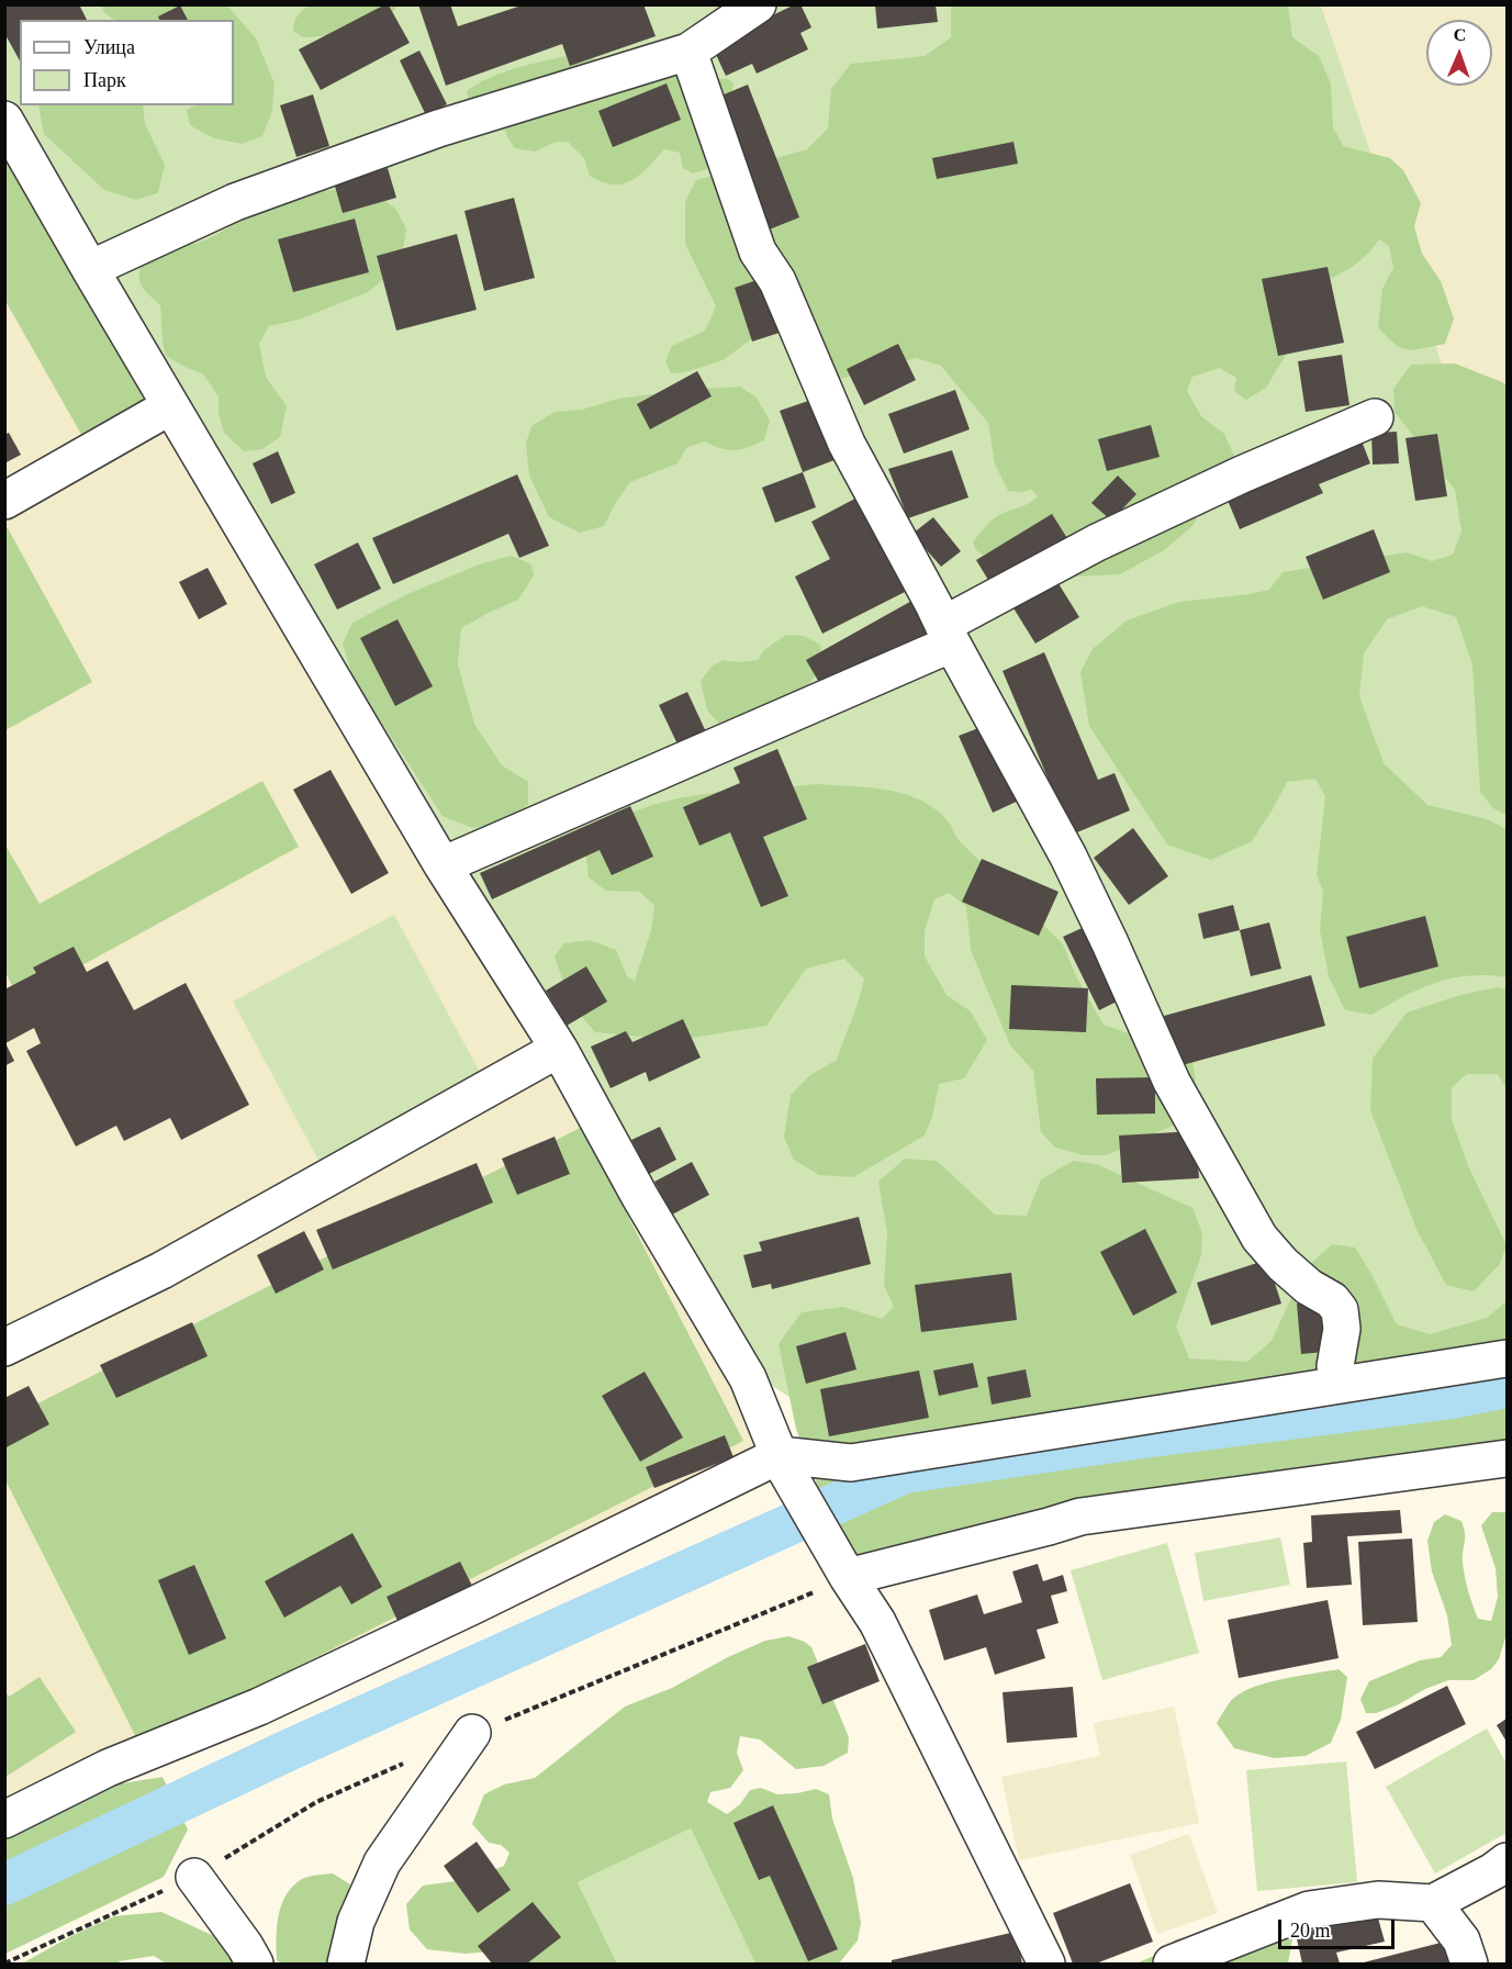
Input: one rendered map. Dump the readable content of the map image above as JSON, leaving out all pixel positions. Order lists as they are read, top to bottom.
{
  "legend": ["Улица", "Парк"],
  "scale_bar": "20 m",
  "north": "top"
}
